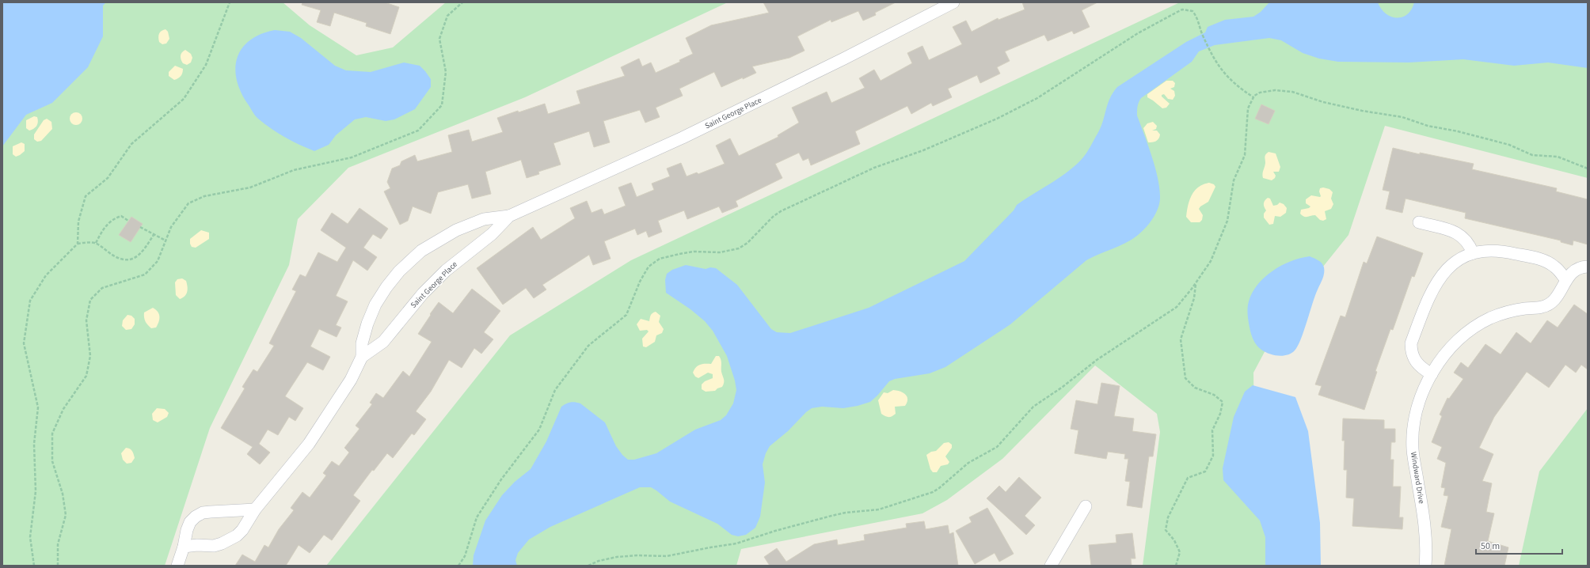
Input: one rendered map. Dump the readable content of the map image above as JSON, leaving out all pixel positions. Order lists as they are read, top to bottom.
{
  "streets": {
    "street": ["Saint George Place", "Windward Drive"]
  },
  "scale_bar": "50 m"
}
